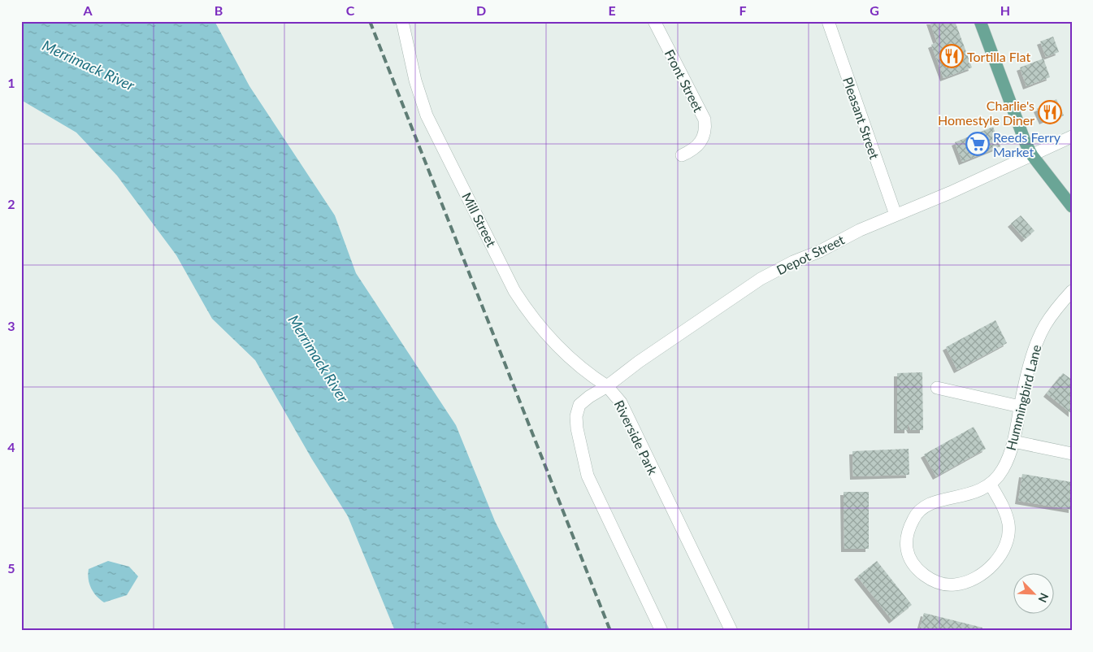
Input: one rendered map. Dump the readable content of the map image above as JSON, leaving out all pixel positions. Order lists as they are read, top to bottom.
{
  "streets": {
    "street": [
      "Front Street",
      "Pleasant Street",
      "Mill Street",
      "Depot Street",
      "Hummingbird Lane",
      "Riverside Park"
    ]
  },
  "crossings": [
    ["Pleasant Street", "Depot Street"],
    ["Mill Street", "Depot Street"],
    ["Mill Street", "Riverside Park"],
    ["Depot Street", "Riverside Park"]
  ],
  "water": ["Merrimack River"],
  "places": {
    "restaurant": ["Tortilla Flat", "Charlie's Homestyle Diner"],
    "supermarket": ["Reeds Ferry Market"]
  },
  "north": "bottom right",
  "grid": {
    "columns": [
      "A",
      "B",
      "C",
      "D",
      "E",
      "F",
      "G",
      "H"
    ],
    "rows": [
      "1",
      "2",
      "3",
      "4",
      "5"
    ]
  }
}
